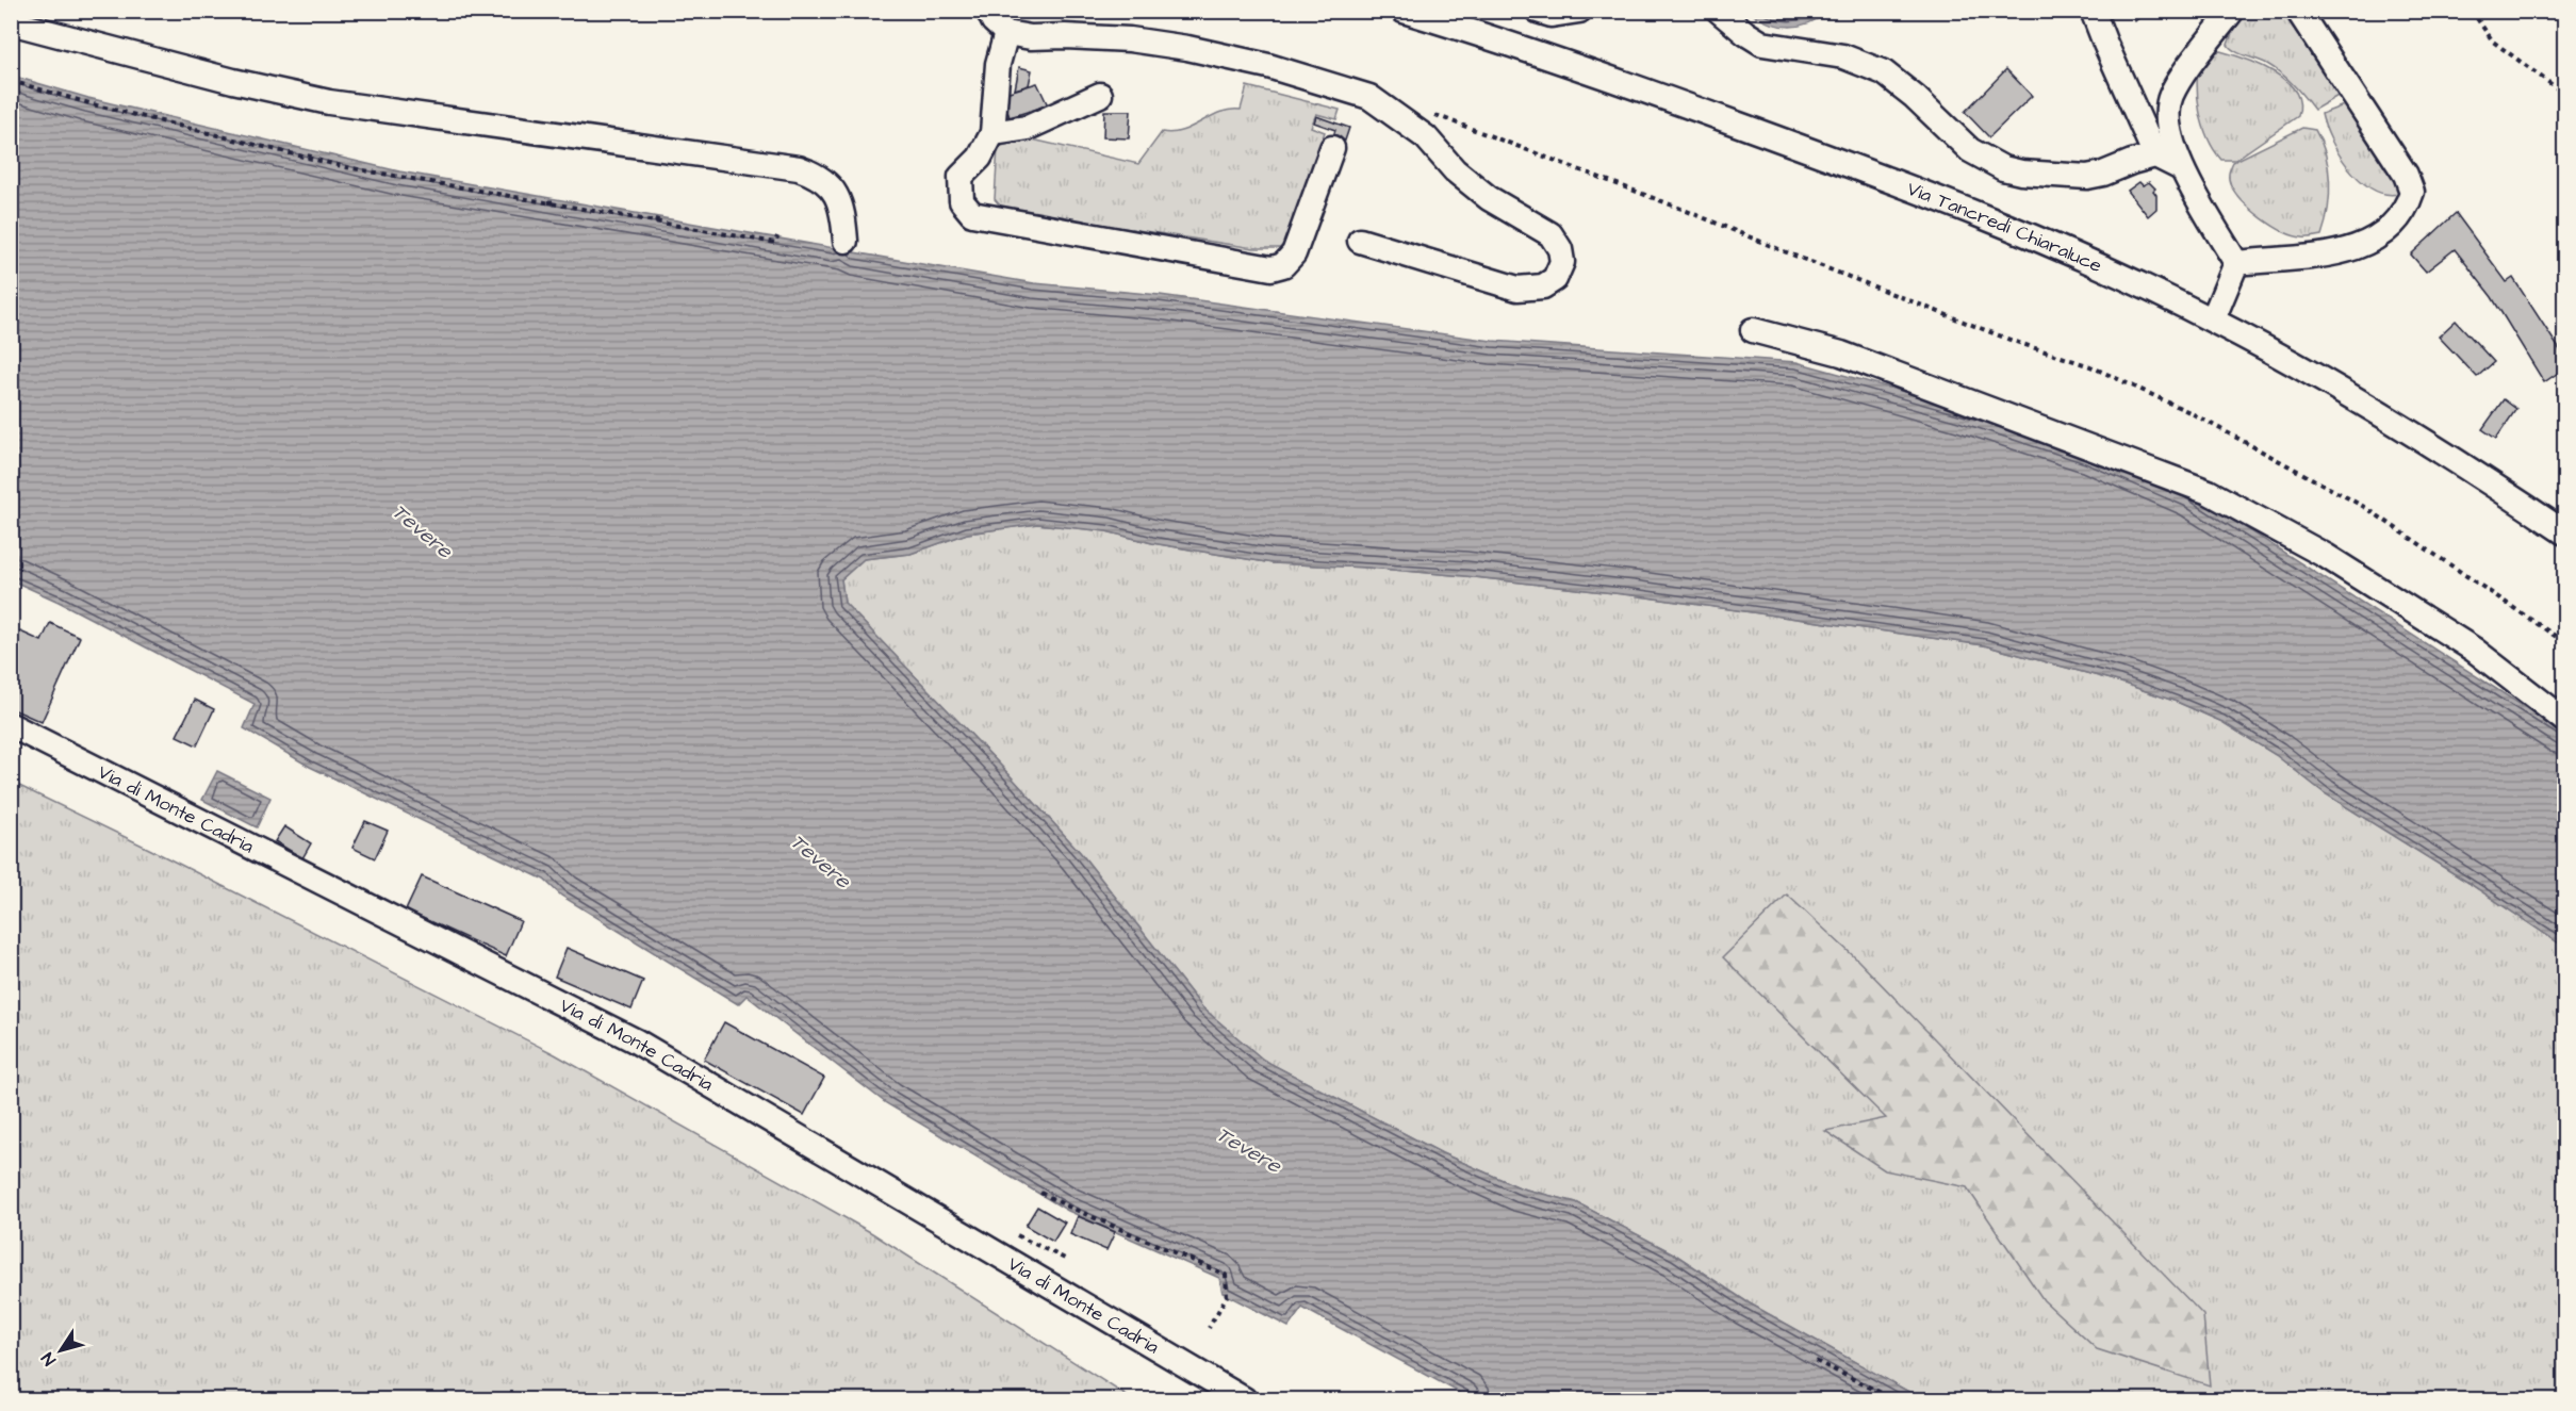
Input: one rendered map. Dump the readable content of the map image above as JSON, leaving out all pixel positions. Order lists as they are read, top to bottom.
{
  "streets": {
    "street": ["Via Tancredi Chiaraluce", "Via di Monte Cadria"]
  },
  "water": ["Tevere"],
  "north": "bottom left"
}
